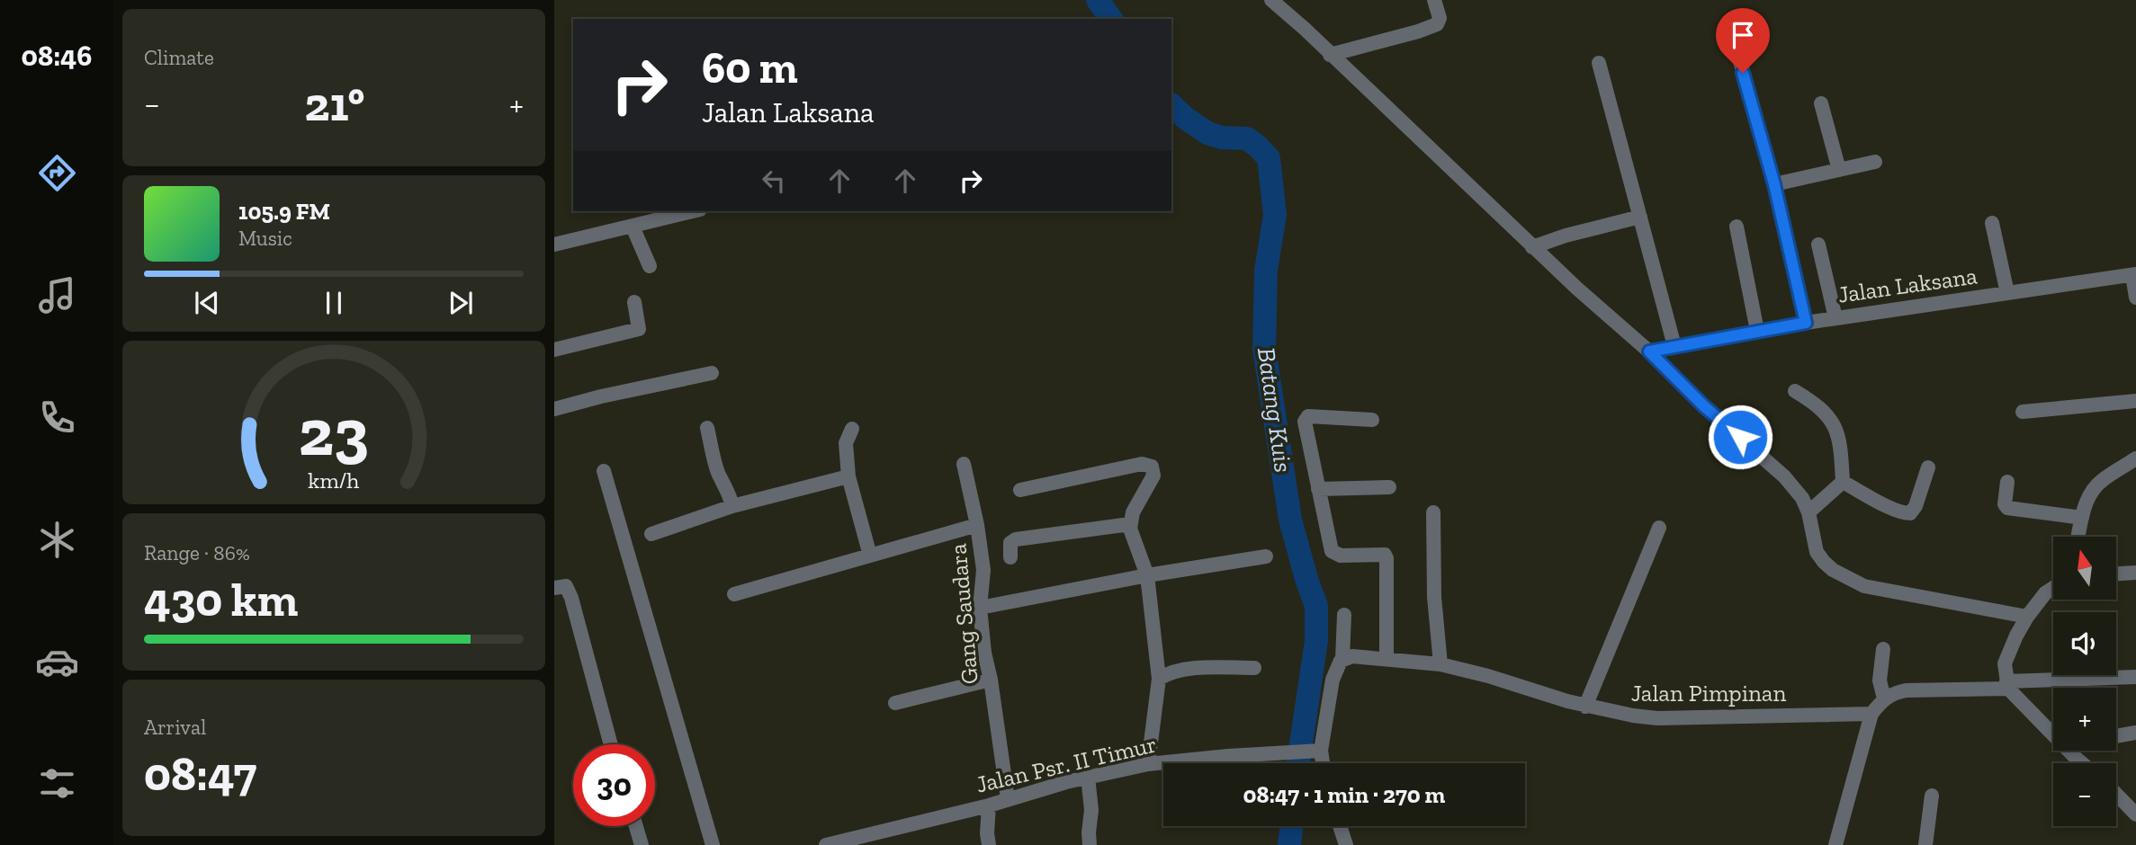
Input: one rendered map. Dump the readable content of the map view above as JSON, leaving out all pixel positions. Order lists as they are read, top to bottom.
{
  "streets": {
    "street": [
      "Jalan Laksana",
      "Gang Saudara",
      "Jalan Pimpinan",
      "Jalan Psr. II Timur"
    ]
  },
  "crossings": [
    ["Gang Saudara", "Jalan Psr. II Timur"]
  ],
  "water": ["Batang Kuis"],
  "north": "top",
  "page": {
    "tabs": "08:46",
    "tile": [
      "Climate",
      ["Range · 86%", "430 km"],
      ["Arrival", "08:47"]
    ],
    "turn": ["60 m", "Jalan Laksana"],
    "heat": ["−", "21°", "+"],
    "song": ["105.9 FM", "Music"],
    "map_buttons": ["+", "−"],
    "limit": "30",
    "trip": "08:47 · 1 min · 270 m",
    "gauge": ["23", "km/h"]
  }
}
